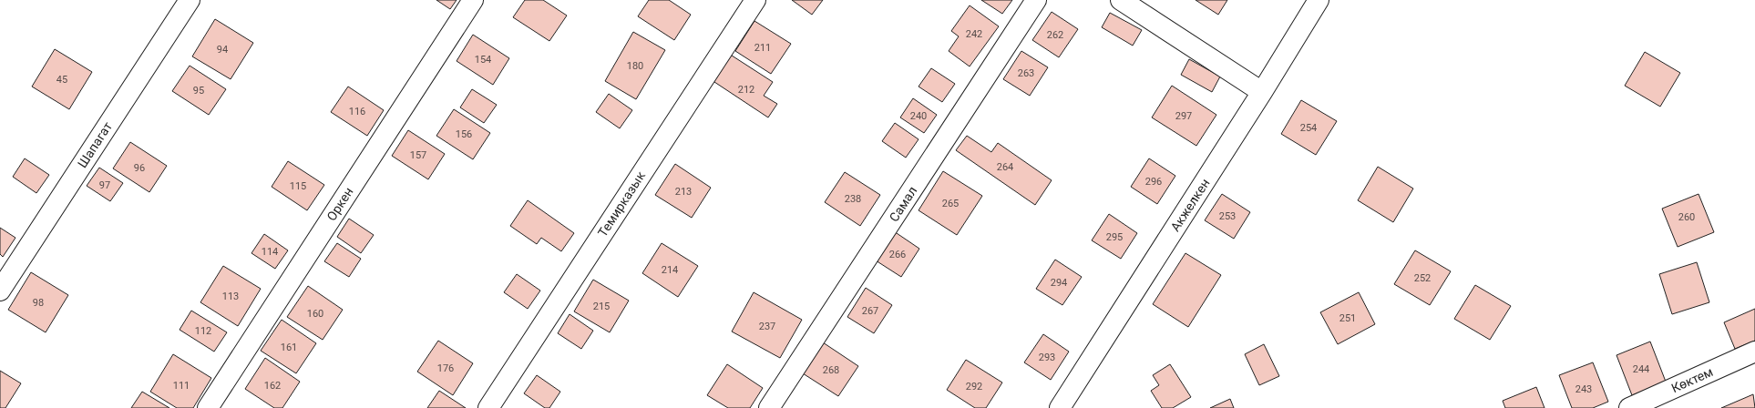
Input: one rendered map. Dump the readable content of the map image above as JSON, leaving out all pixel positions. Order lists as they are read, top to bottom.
{
  "streets": {
    "street": [
      "Шапагат",
      "Оркен",
      "Темирказык",
      "Самал",
      "Акжелкен",
      "Көктем"
    ]
  },
  "house_numbers": [
    "242",
    "262",
    "211",
    "94",
    "154",
    "180",
    "263",
    "45",
    "212",
    "95",
    "116",
    "240",
    "297",
    "254",
    "156",
    "157",
    "264",
    "96",
    "296",
    "97",
    "115",
    "213",
    "238",
    "265",
    "253",
    "260",
    "295",
    "114",
    "266",
    "214",
    "252",
    "294",
    "113",
    "98",
    "215",
    "267",
    "160",
    "251",
    "237",
    "112",
    "161",
    "293",
    "176",
    "244",
    "268",
    "111",
    "162",
    "292",
    "243"
  ]
}
